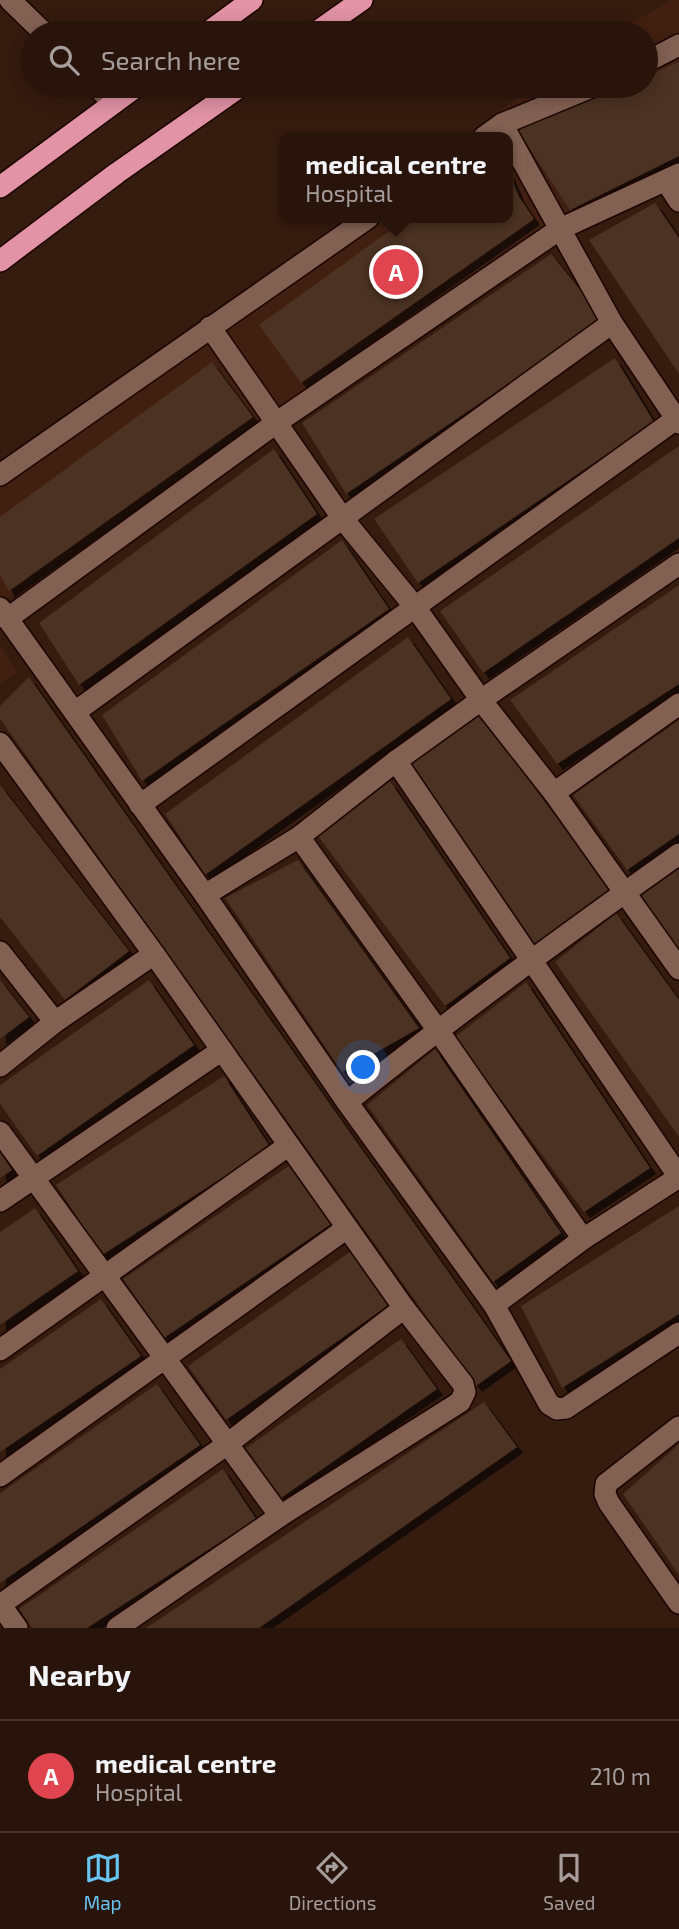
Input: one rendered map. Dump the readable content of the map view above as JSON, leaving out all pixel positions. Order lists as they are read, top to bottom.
{
  "page": {
    "search": "Search here",
    "popup": ["medical centre", "Hospital"],
    "pins": "A",
    "heading": "Nearby",
    "list": [
      {
        "mark": "A",
        "name": "medical centre",
        "note": "Hospital",
        "value": "210 m"
      }
    ],
    "nav": ["Map", "Directions", "Saved"]
  }
}
